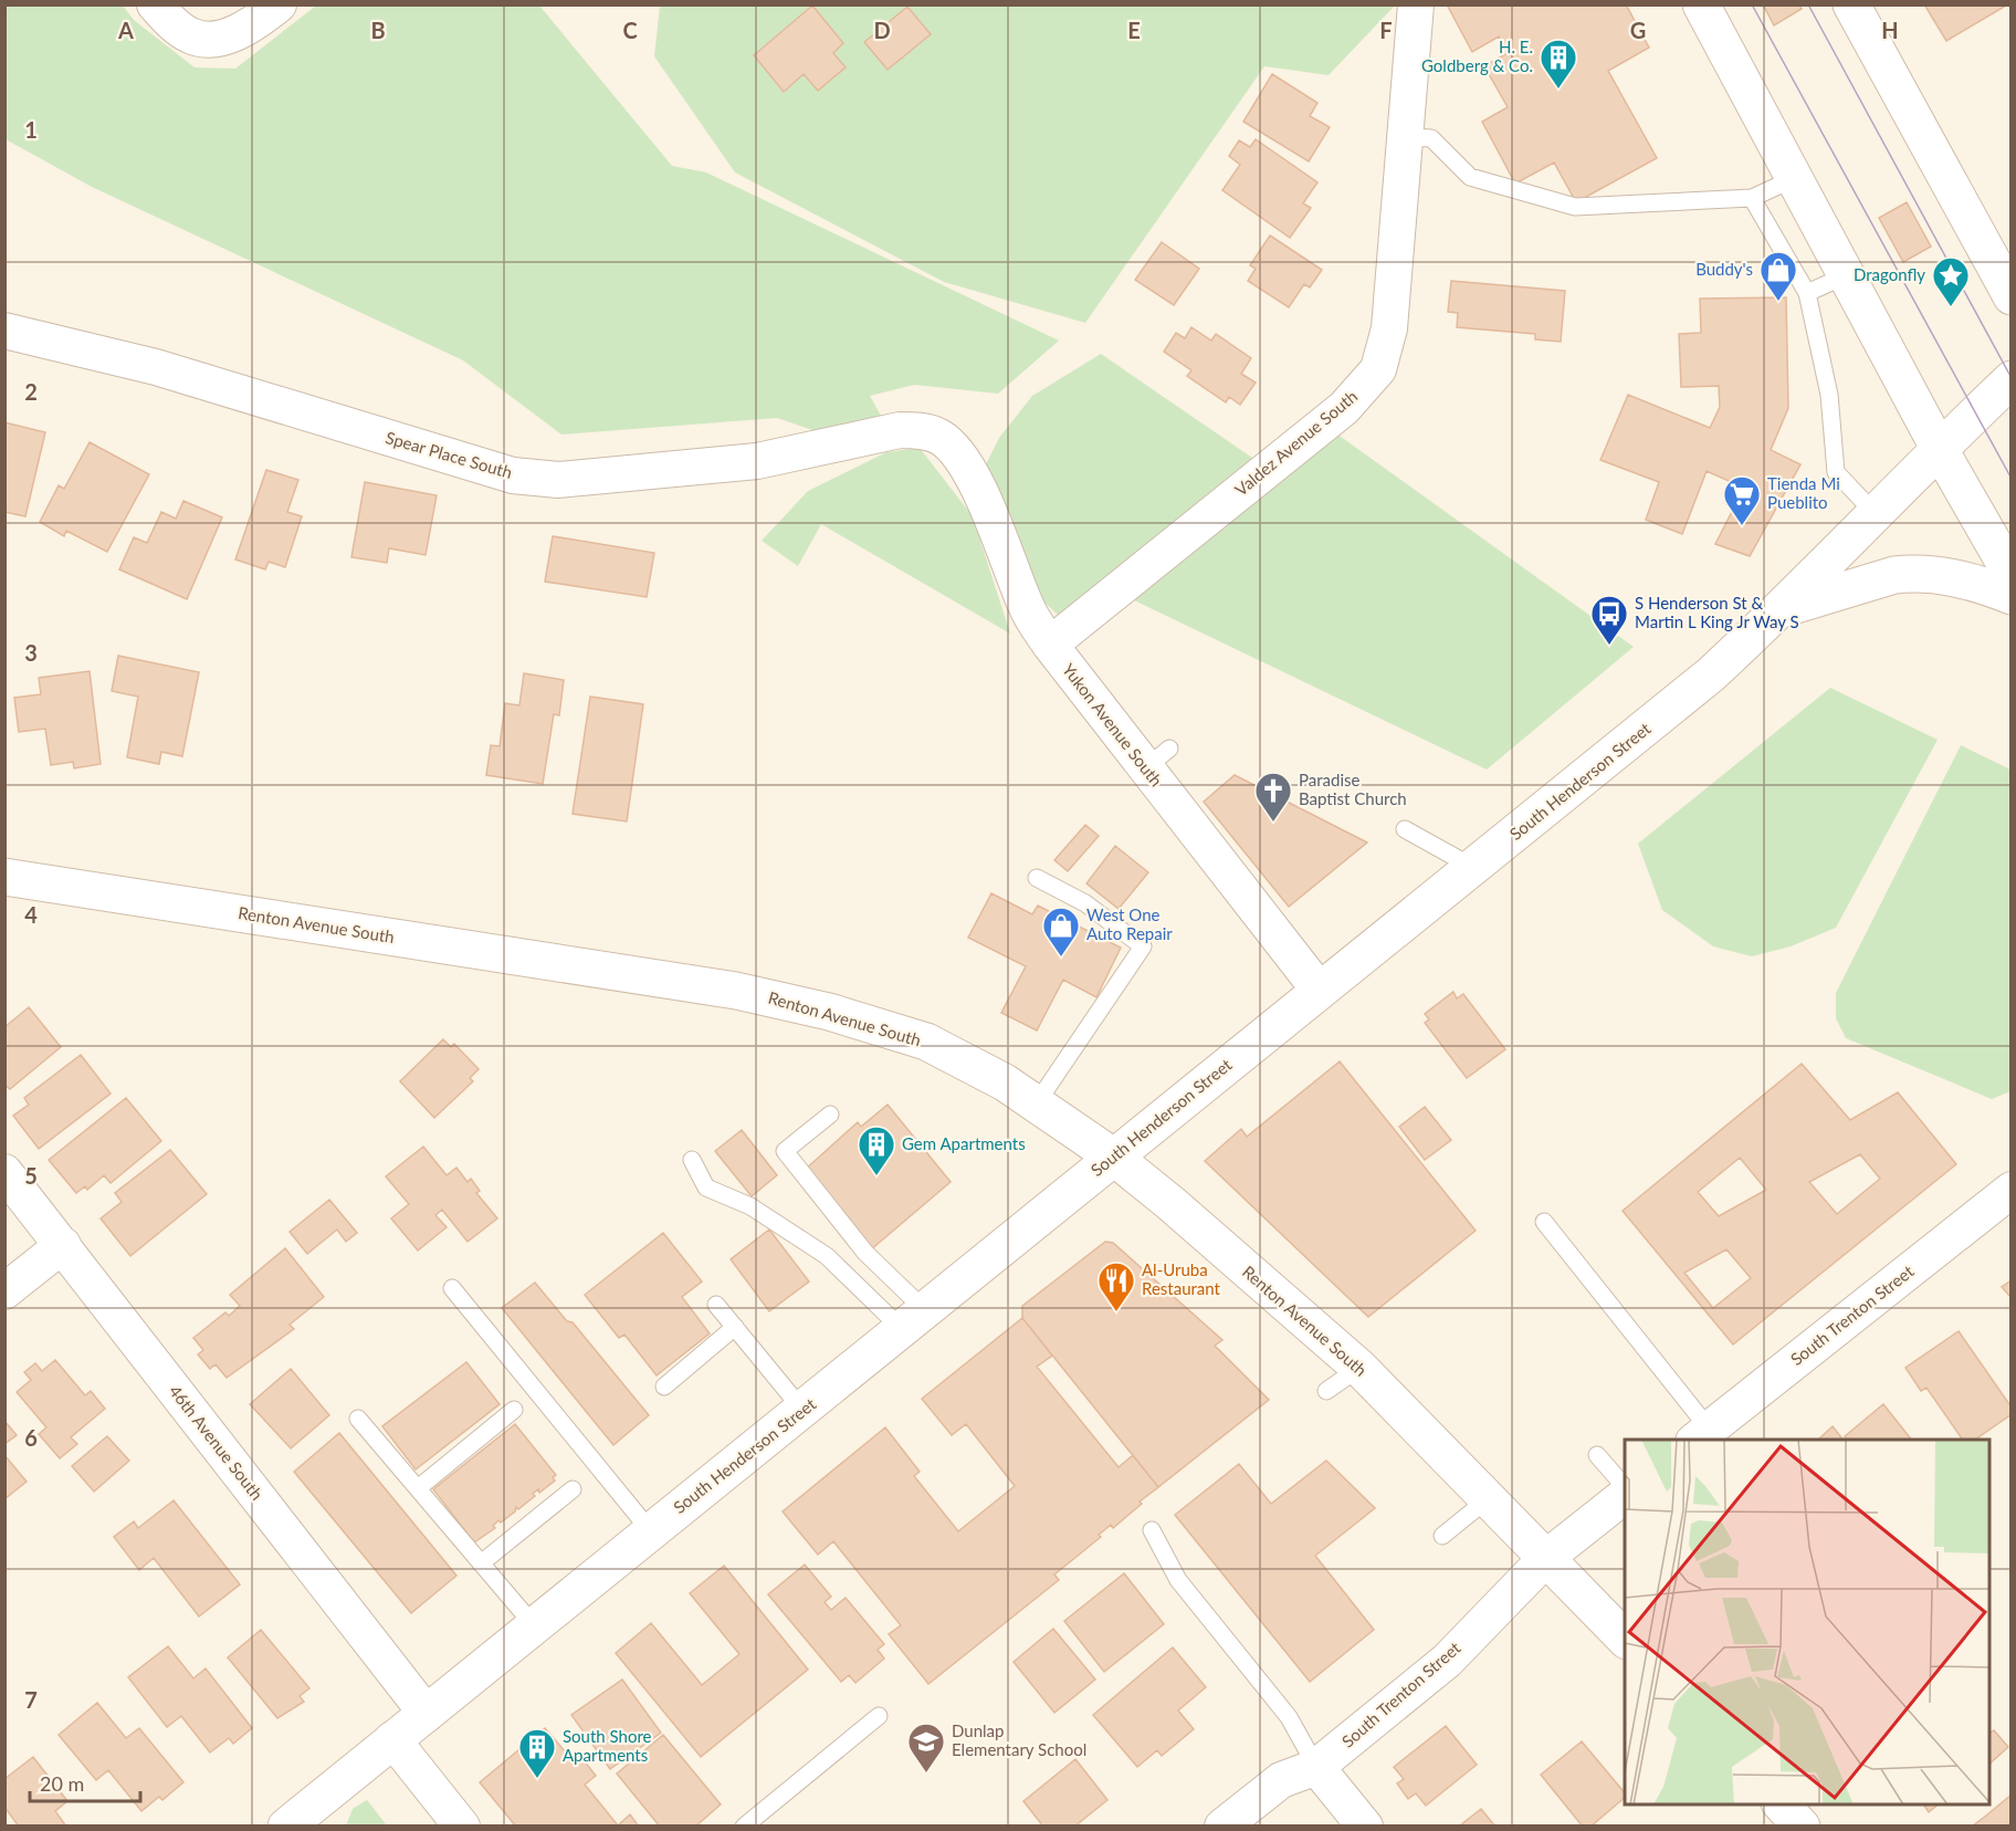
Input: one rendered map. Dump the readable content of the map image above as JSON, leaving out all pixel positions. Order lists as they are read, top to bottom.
{
  "streets": {
    "main road": ["South Henderson Street", "Renton Avenue South"],
    "street": [
      "Valdez Avenue South",
      "Spear Place South",
      "Yukon Avenue South",
      "South Trenton Street",
      "46th Avenue South"
    ]
  },
  "crossings": [
    ["Valdez Avenue South", "Yukon Avenue South"],
    ["Spear Place South", "Yukon Avenue South"],
    ["Yukon Avenue South", "South Henderson Street"],
    ["South Henderson Street", "Renton Avenue South"],
    ["South Henderson Street", "46th Avenue South"],
    ["Renton Avenue South", "South Trenton Street"]
  ],
  "places": {
    "building": ["H. E. Goldberg & Co.", "Gem Apartments", "South Shore Apartments"],
    "shop": ["Buddy's", "West One Auto Repair"],
    "place": ["Dragonfly"],
    "supermarket": ["Tienda Mi Pueblito"],
    "bus stop": ["S Henderson St & Martin L King Jr Way S"],
    "church": ["Paradise Baptist Church"],
    "restaurant": ["Al-Uruba Restaurant"],
    "school or university": ["Dunlap Elementary School"]
  },
  "scale_bar": "20 m",
  "grid": {
    "columns": [
      "A",
      "B",
      "C",
      "D",
      "E",
      "F",
      "G",
      "H"
    ],
    "rows": [
      "1",
      "2",
      "3",
      "4",
      "5",
      "6",
      "7"
    ]
  }
}
